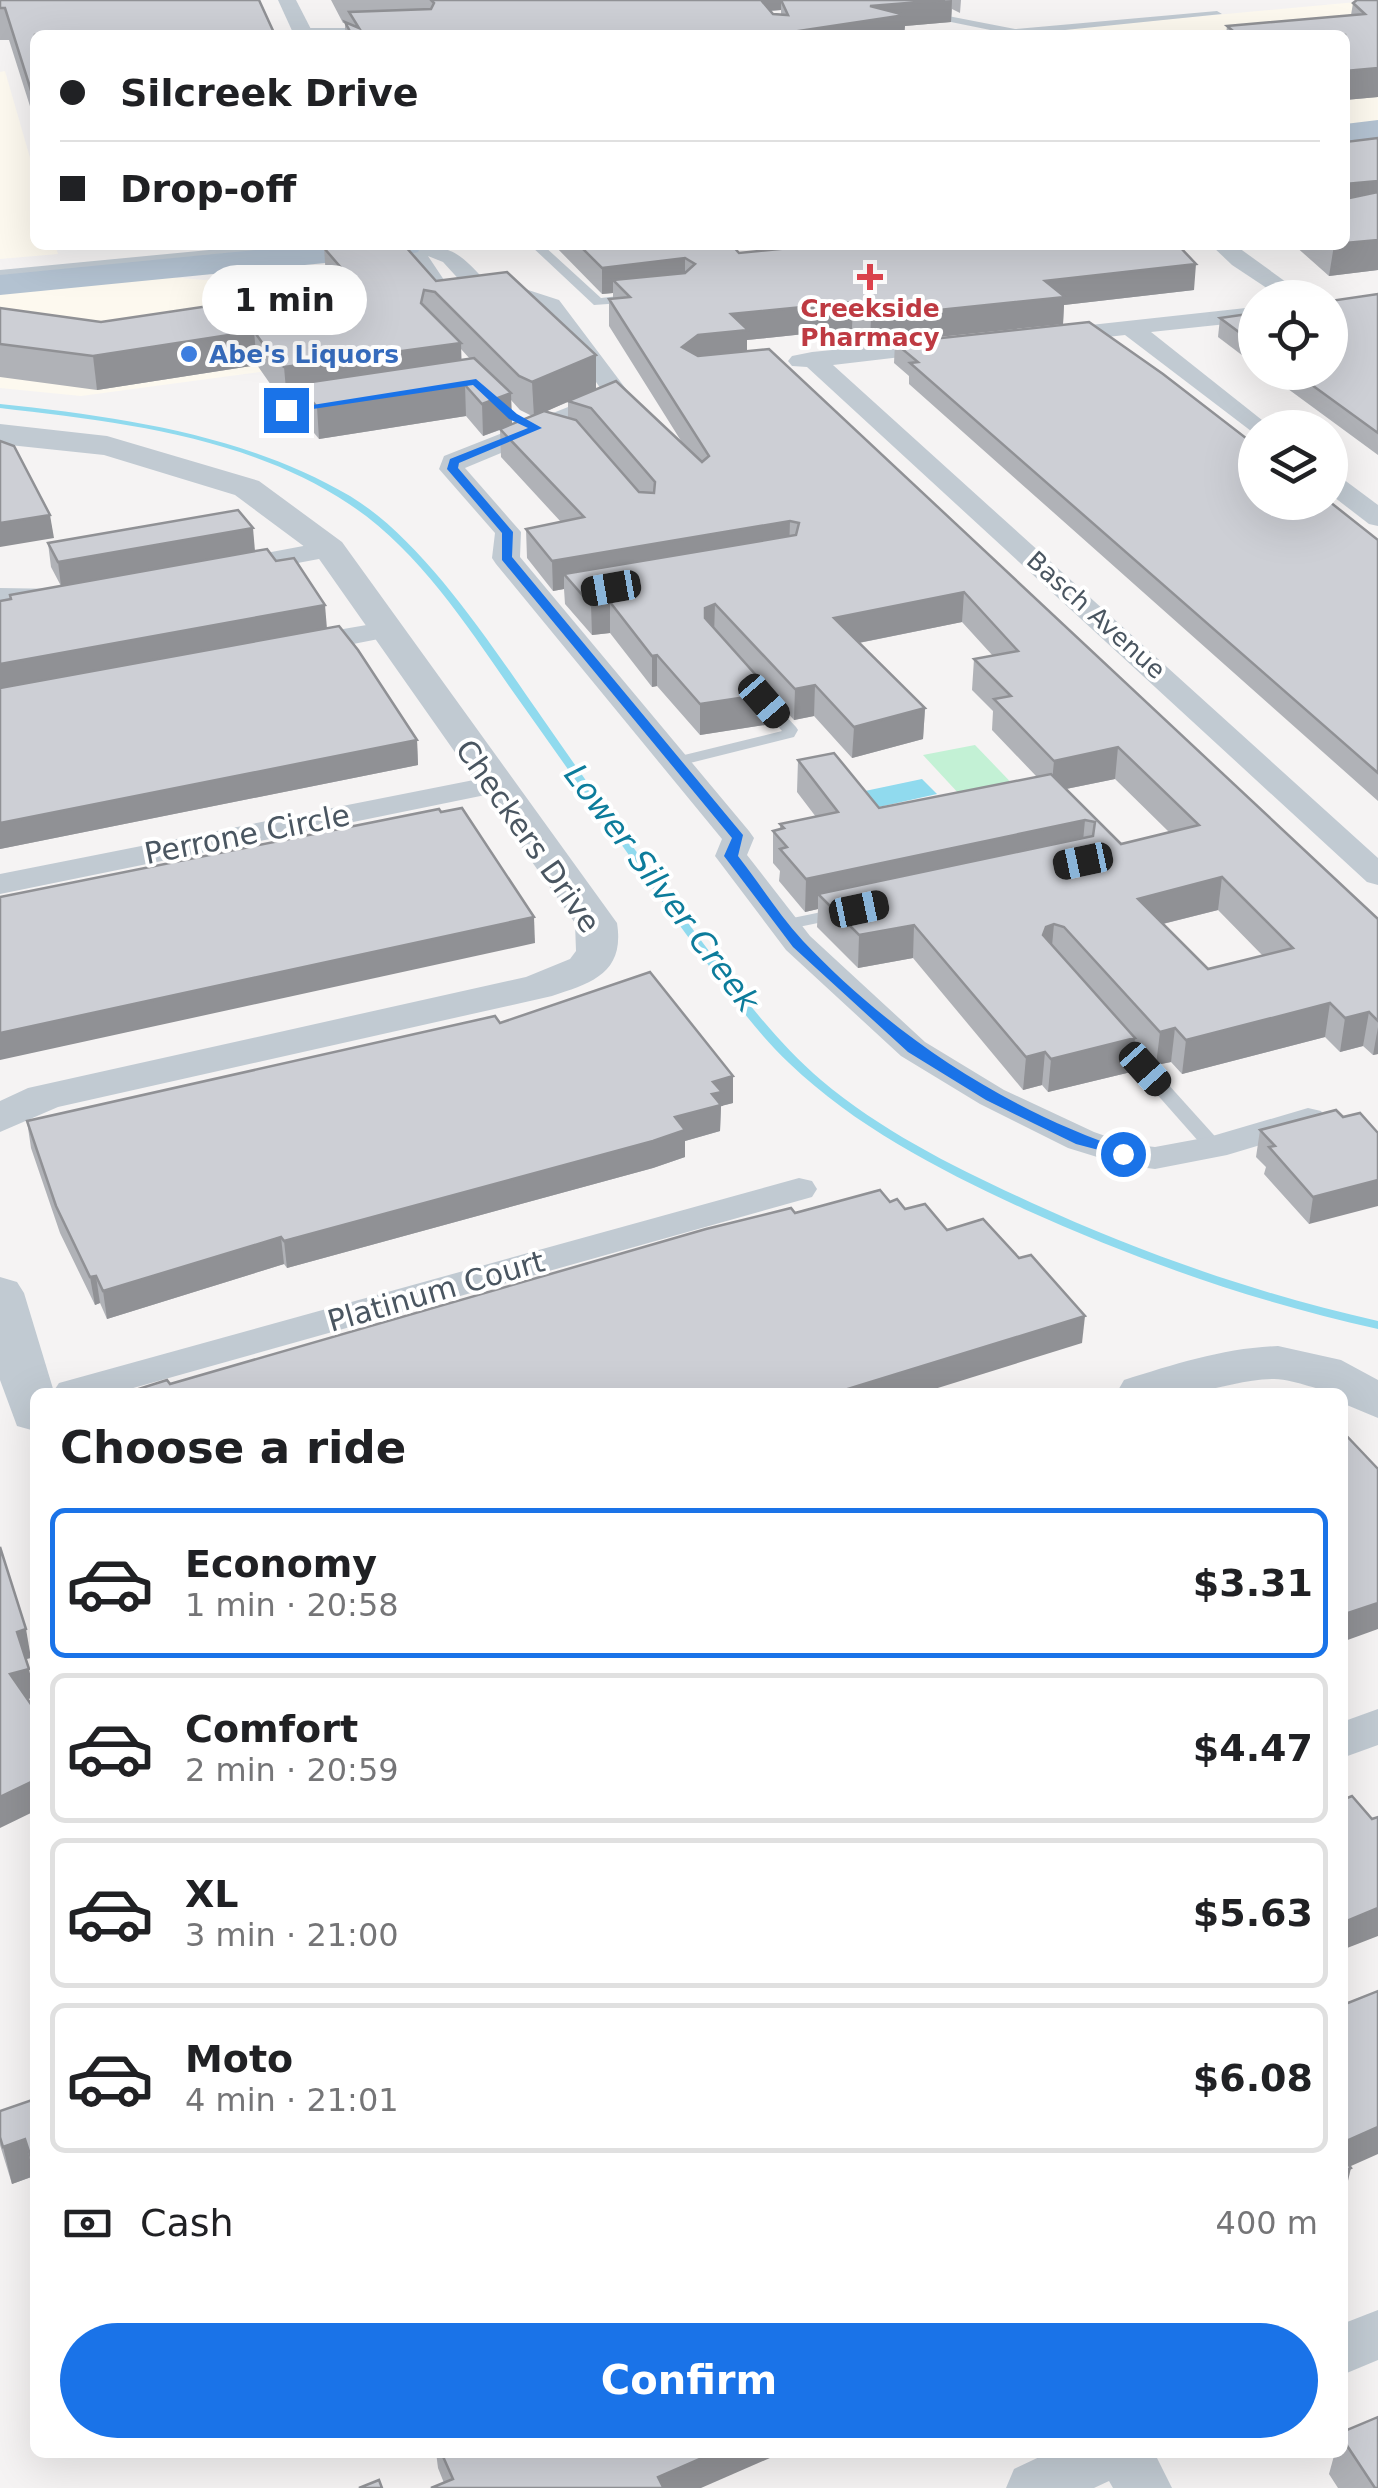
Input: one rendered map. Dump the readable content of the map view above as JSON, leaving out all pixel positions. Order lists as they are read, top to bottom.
{
  "streets": {
    "street": [
      "Basch Avenue",
      "Perrone Circle",
      "Checkers Drive",
      "Platinum Court"
    ]
  },
  "crossings": [
    ["Perrone Circle", "Checkers Drive"]
  ],
  "water": ["Lower Silver Creek"],
  "places": {
    "health": ["Creekside Pharmacy"],
    "other": ["Abe's Liquors"]
  },
  "page": {
    "banner": ["Silcreek Drive", "Drop-off"],
    "bubble": "1 min",
    "heading": "Choose a ride",
    "list": [
      {
        "name": "Economy",
        "note": "1 min · 20:58",
        "value": "$3.31"
      },
      {
        "name": "Comfort",
        "note": "2 min · 20:59",
        "value": "$4.47"
      },
      {
        "name": "XL",
        "note": "3 min · 21:00",
        "value": "$5.63"
      },
      {
        "name": "Moto",
        "note": "4 min · 21:01",
        "value": "$6.08"
      }
    ],
    "pay": ["Cash", "400 m"],
    "buttons": "Confirm"
  }
}
